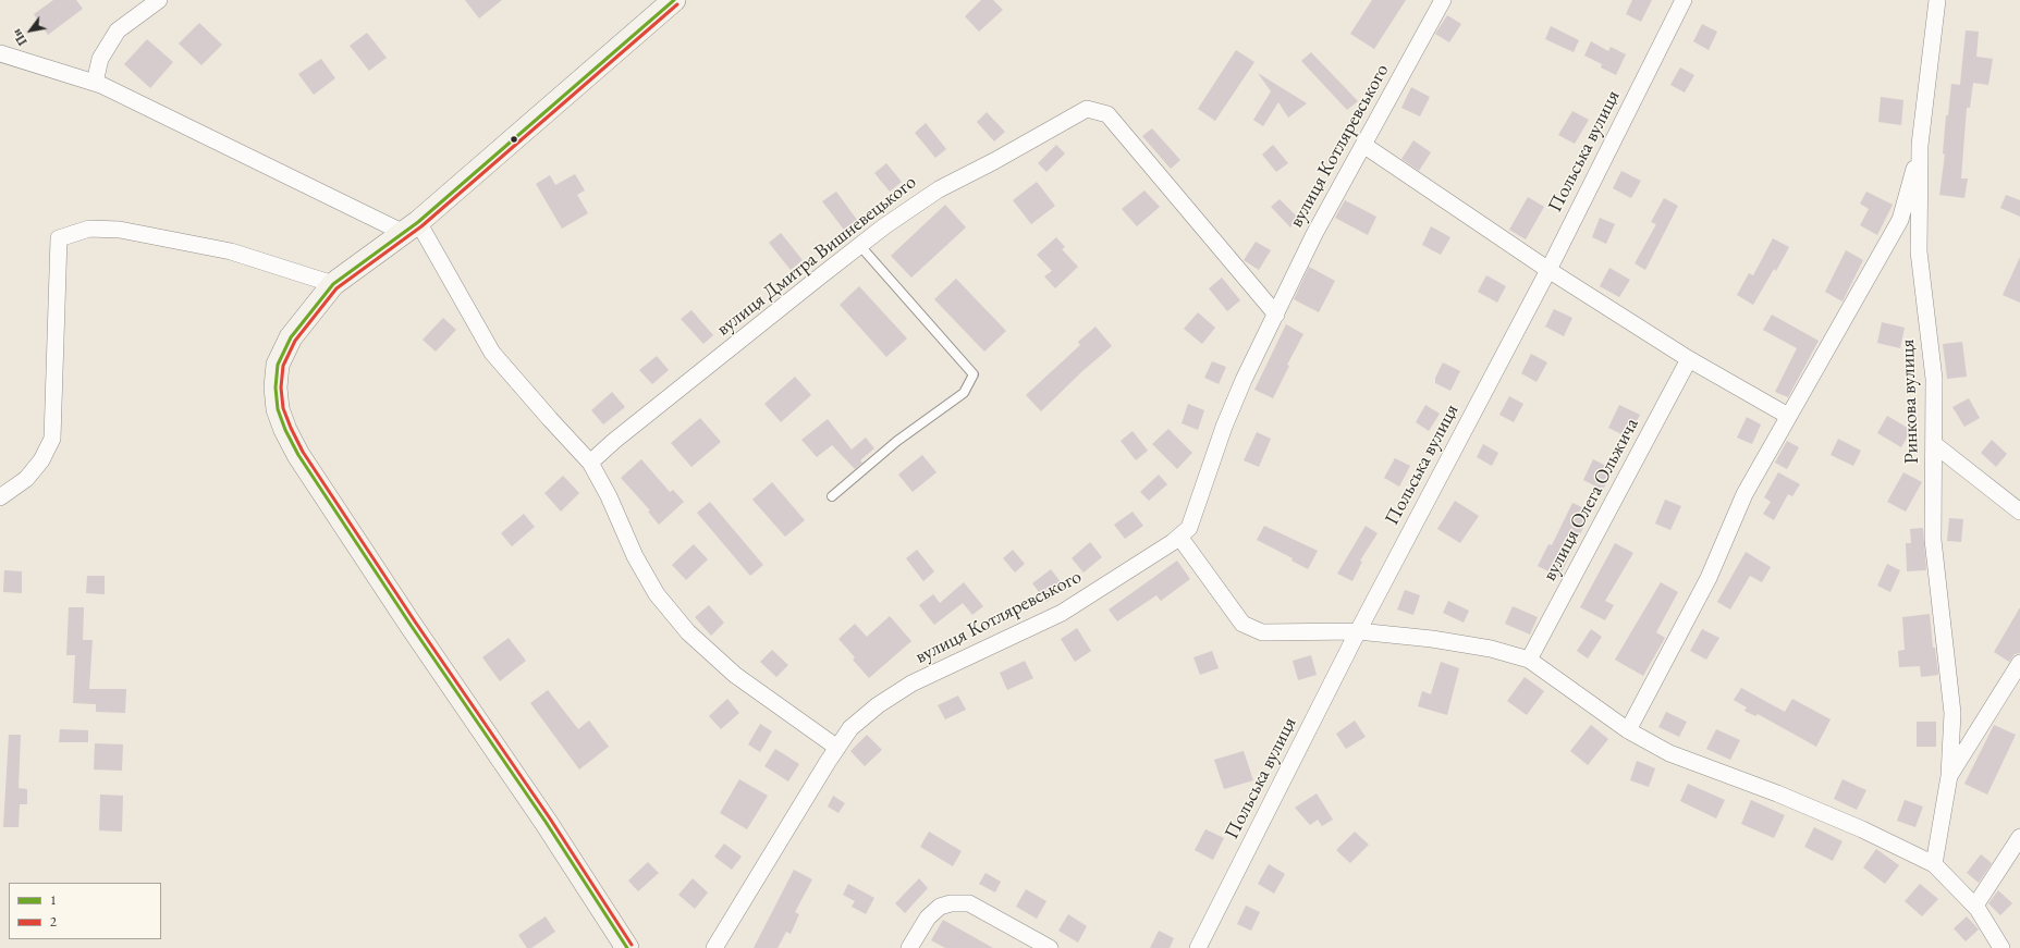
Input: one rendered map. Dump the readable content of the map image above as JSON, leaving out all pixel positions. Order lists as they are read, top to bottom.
{
  "streets": {
    "street": [
      "вулиця Котляревського",
      "Польська вулиця",
      "вулиця Дмитра Вишневецького",
      "Ринкова вулиця",
      "вулиця Олега Ольжича"
    ]
  },
  "crossings": [
    ["вулиця Котляревського", "вулиця Дмитра Вишневецького"]
  ],
  "lines": ["transit line 1", "transit line 2"],
  "legend": ["1", "2"],
  "north": "bottom left"
}
